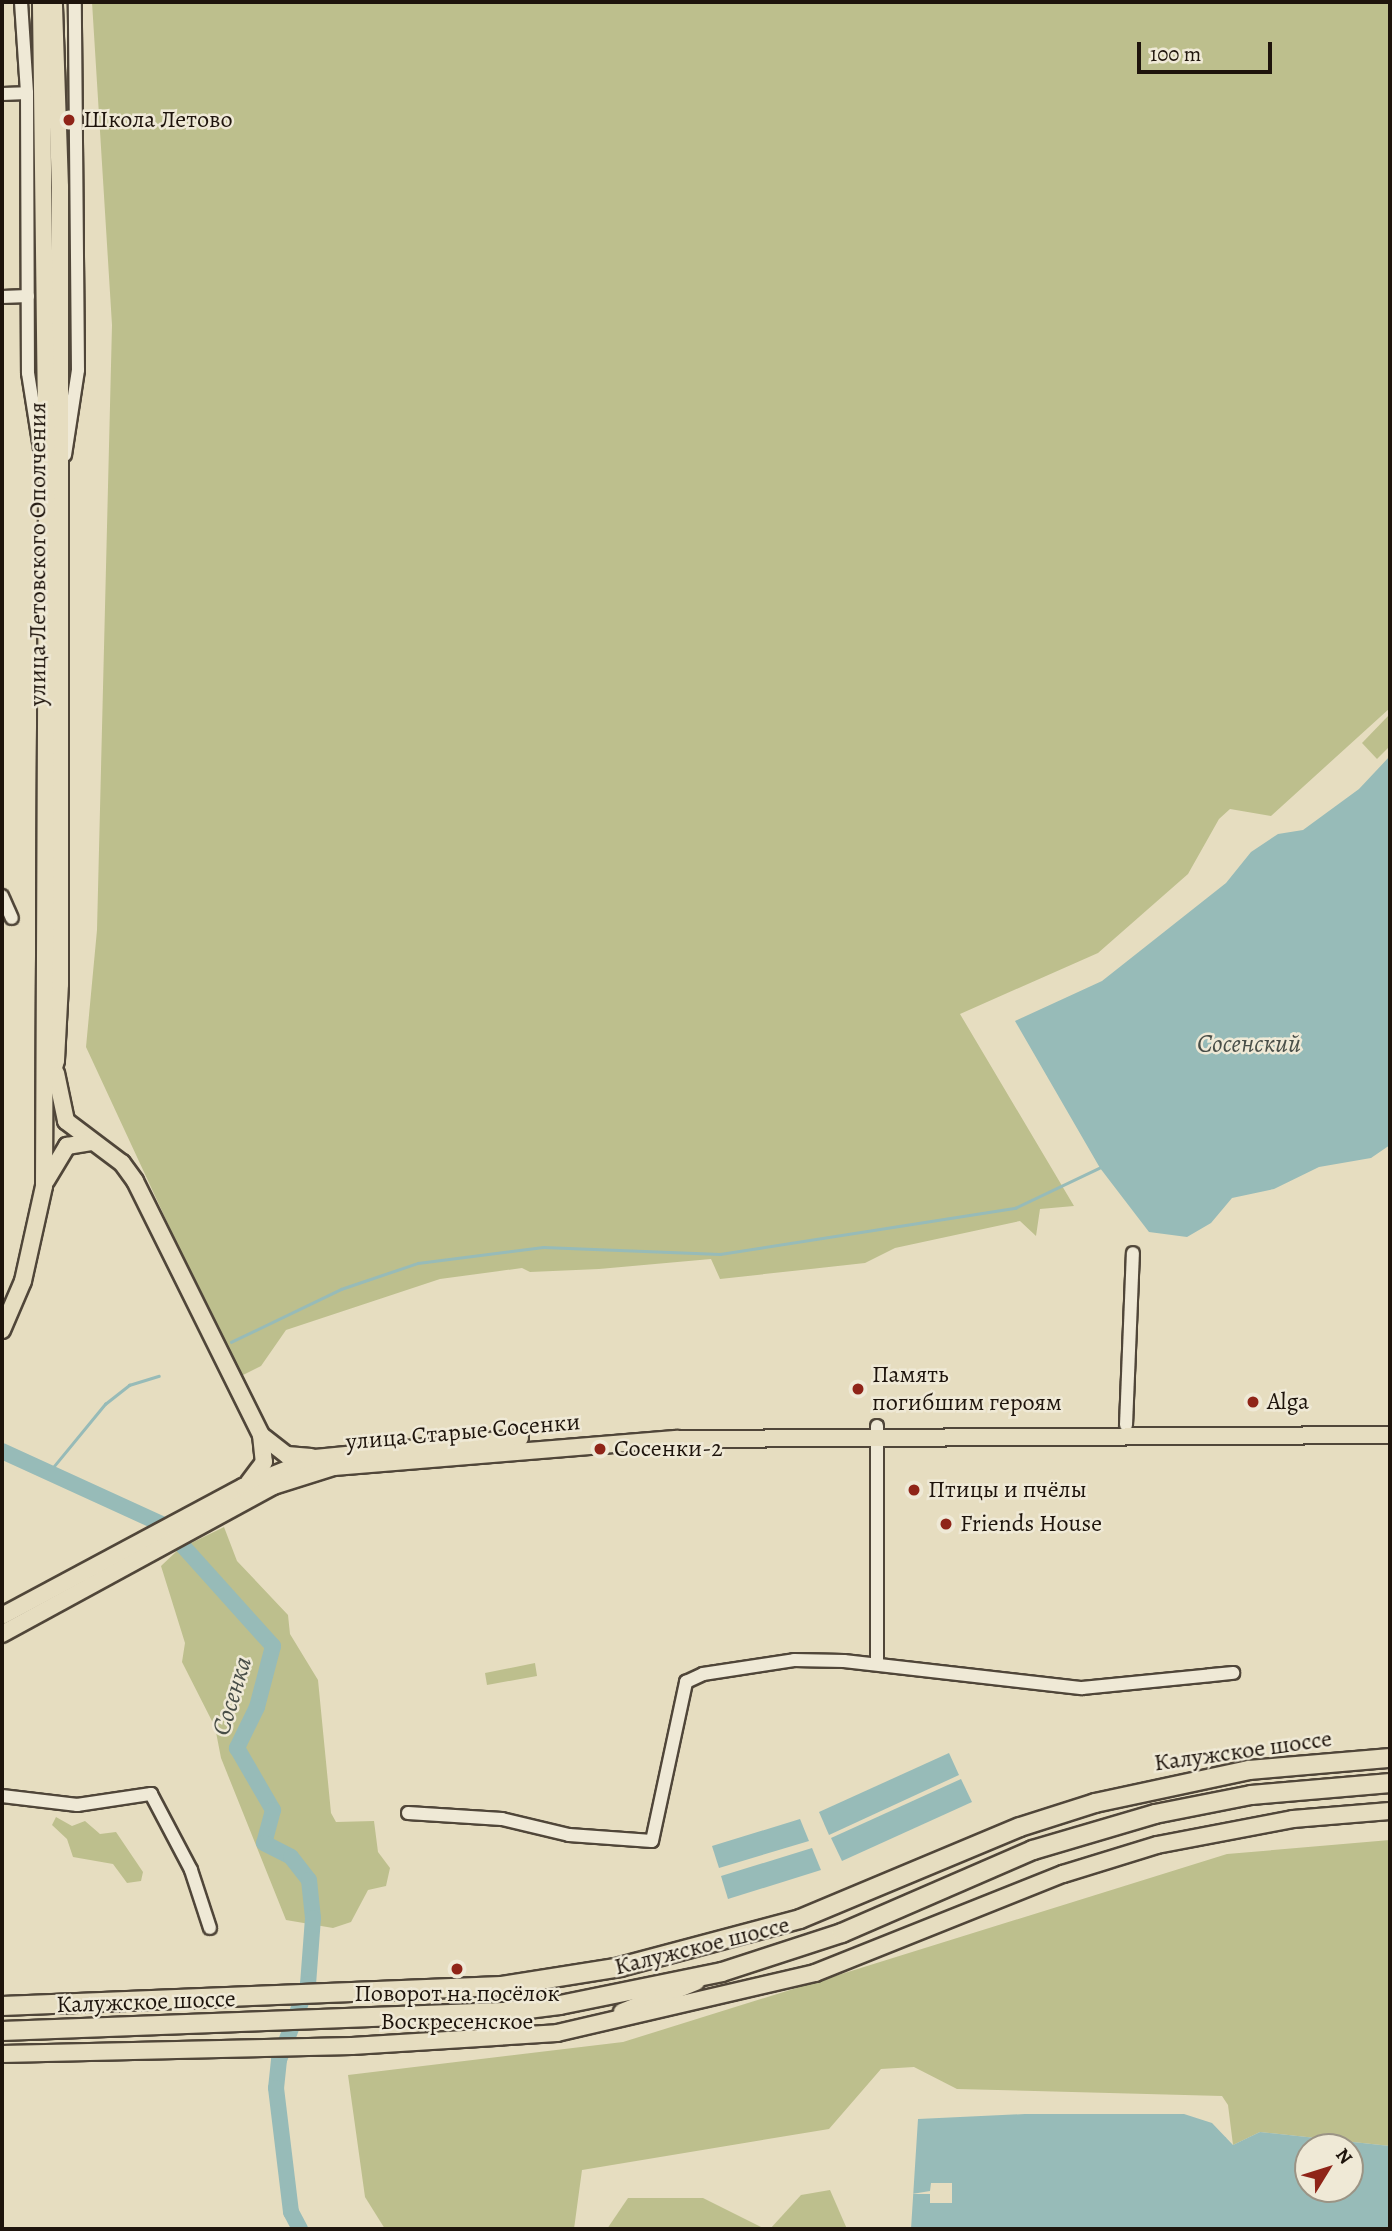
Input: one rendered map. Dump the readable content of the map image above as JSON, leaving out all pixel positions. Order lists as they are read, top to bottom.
{
  "streets": {
    "highway": ["Калужское шоссе"],
    "main road": ["улица Летовского Ополчения", "улица Старые Сосенки"]
  },
  "water": ["Сосенский", "Сосенка"],
  "places": [
    "Школа Летово",
    "Память погибшим героям",
    "Alga",
    "Сосенки-2",
    "Птицы и пчёлы",
    "Friends House",
    "Поворот на посёлок Воскресенское"
  ],
  "scale_bar": "100 m",
  "north": "top right"
}
